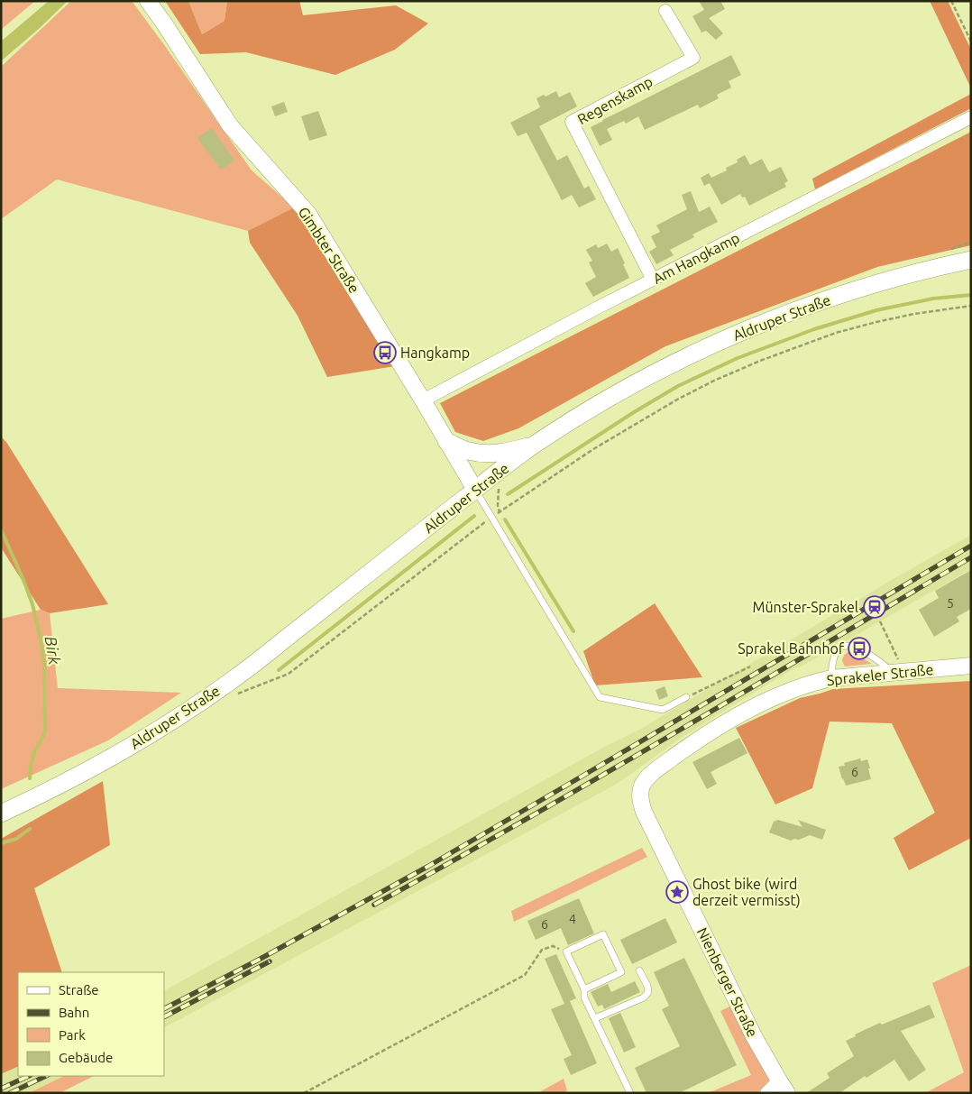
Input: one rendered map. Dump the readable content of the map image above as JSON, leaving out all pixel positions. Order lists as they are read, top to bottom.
{
  "streets": {
    "main road": ["Aldruper Straße"],
    "street": [
      "Regenskamp",
      "Gimbter Straße",
      "Am Hangkamp",
      "Sprakeler Straße",
      "Nienberger Straße"
    ]
  },
  "crossings": [
    ["Regenskamp", "Am Hangkamp"],
    ["Gimbter Straße", "Am Hangkamp"],
    ["Gimbter Straße", "Aldruper Straße"],
    ["Sprakeler Straße", "Nienberger Straße"]
  ],
  "water": ["Birk"],
  "places": {
    "bus stop": ["Hangkamp", "Sprakel Bahnhof"],
    "station": ["Münster-Sprakel"],
    "place": ["Ghost bike (wird derzeit vermisst)"]
  },
  "house_numbers": [
    "5",
    "6",
    "4",
    "6"
  ],
  "legend": [
    "Straße",
    "Bahn",
    "Park",
    "Gebäude"
  ]
}
